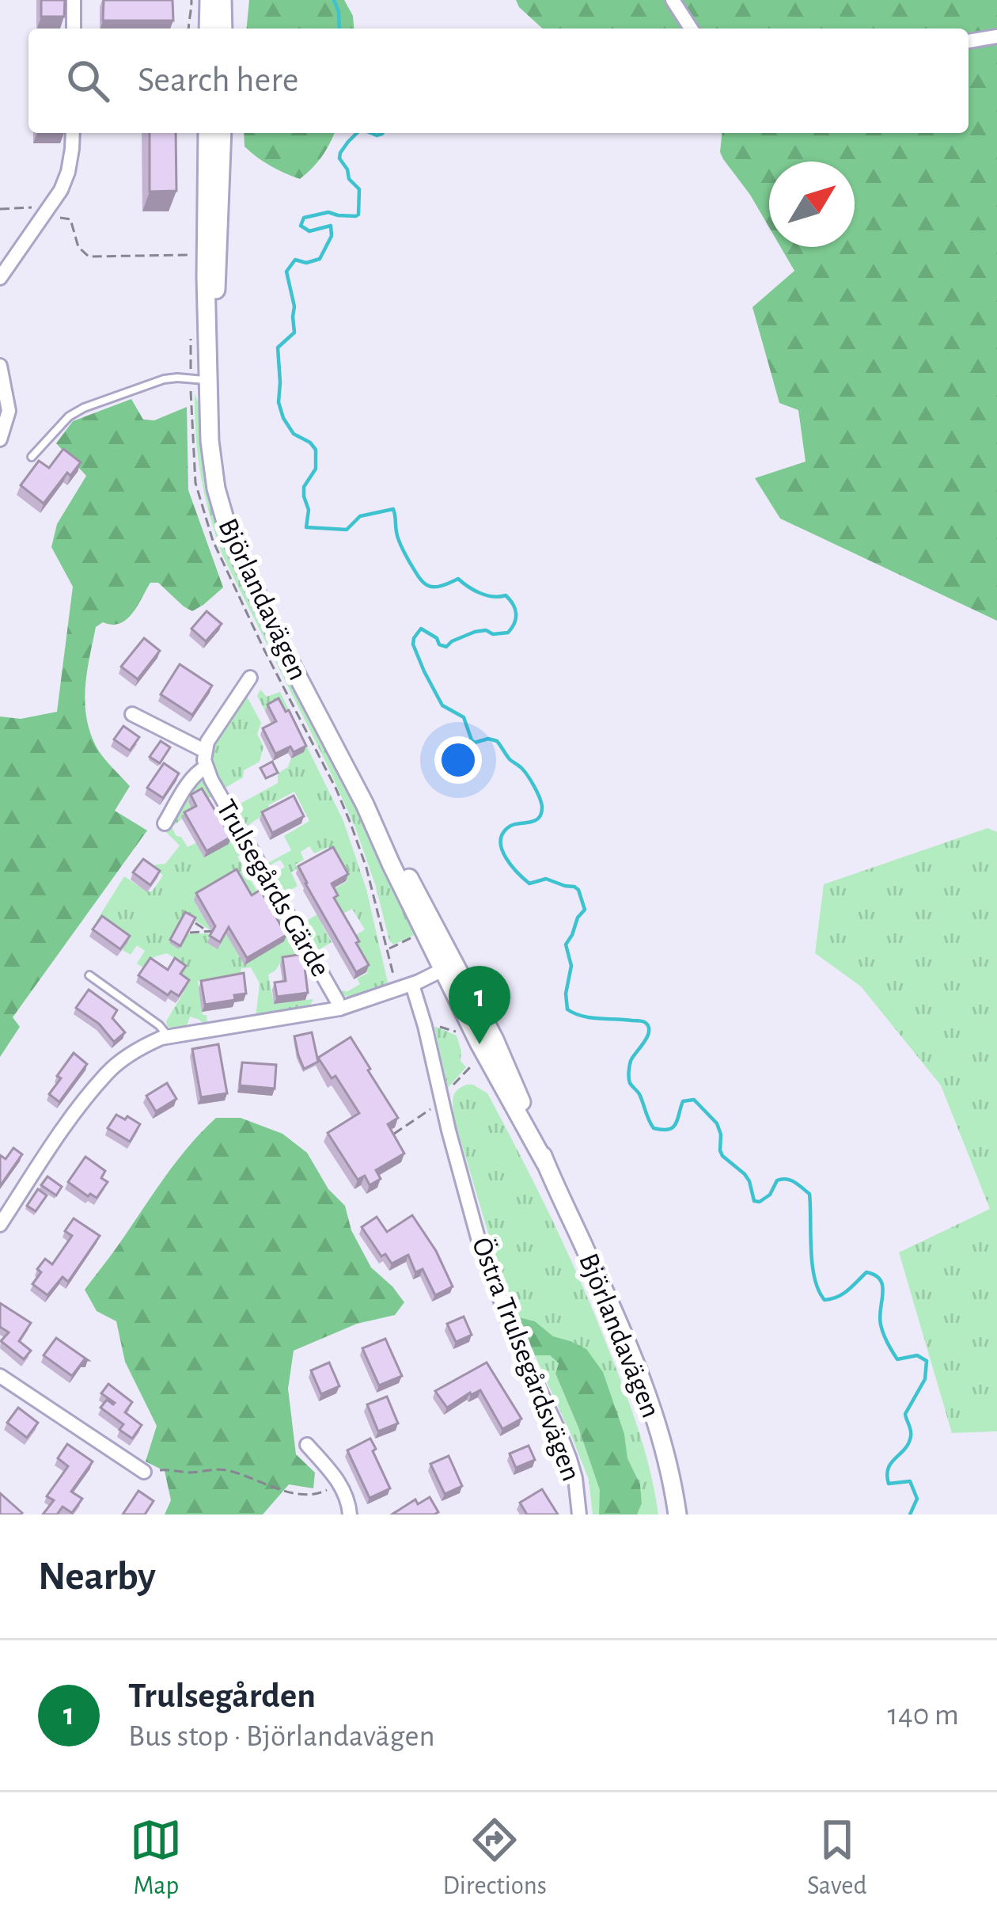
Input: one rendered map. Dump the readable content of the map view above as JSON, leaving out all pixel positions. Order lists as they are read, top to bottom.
{
  "streets": {
    "street": ["Björlandavägen", "Trulsegårds Gärde", "Östra Trulsegårdsvägen"]
  },
  "north": "top right",
  "page": {
    "search": "Search here",
    "pins": "1",
    "heading": "Nearby",
    "list": [
      {
        "mark": "1",
        "name": "Trulsegården",
        "note": "Bus stop · Björlandavägen",
        "value": "140 m"
      }
    ],
    "nav": ["Map", "Directions", "Saved"]
  }
}
